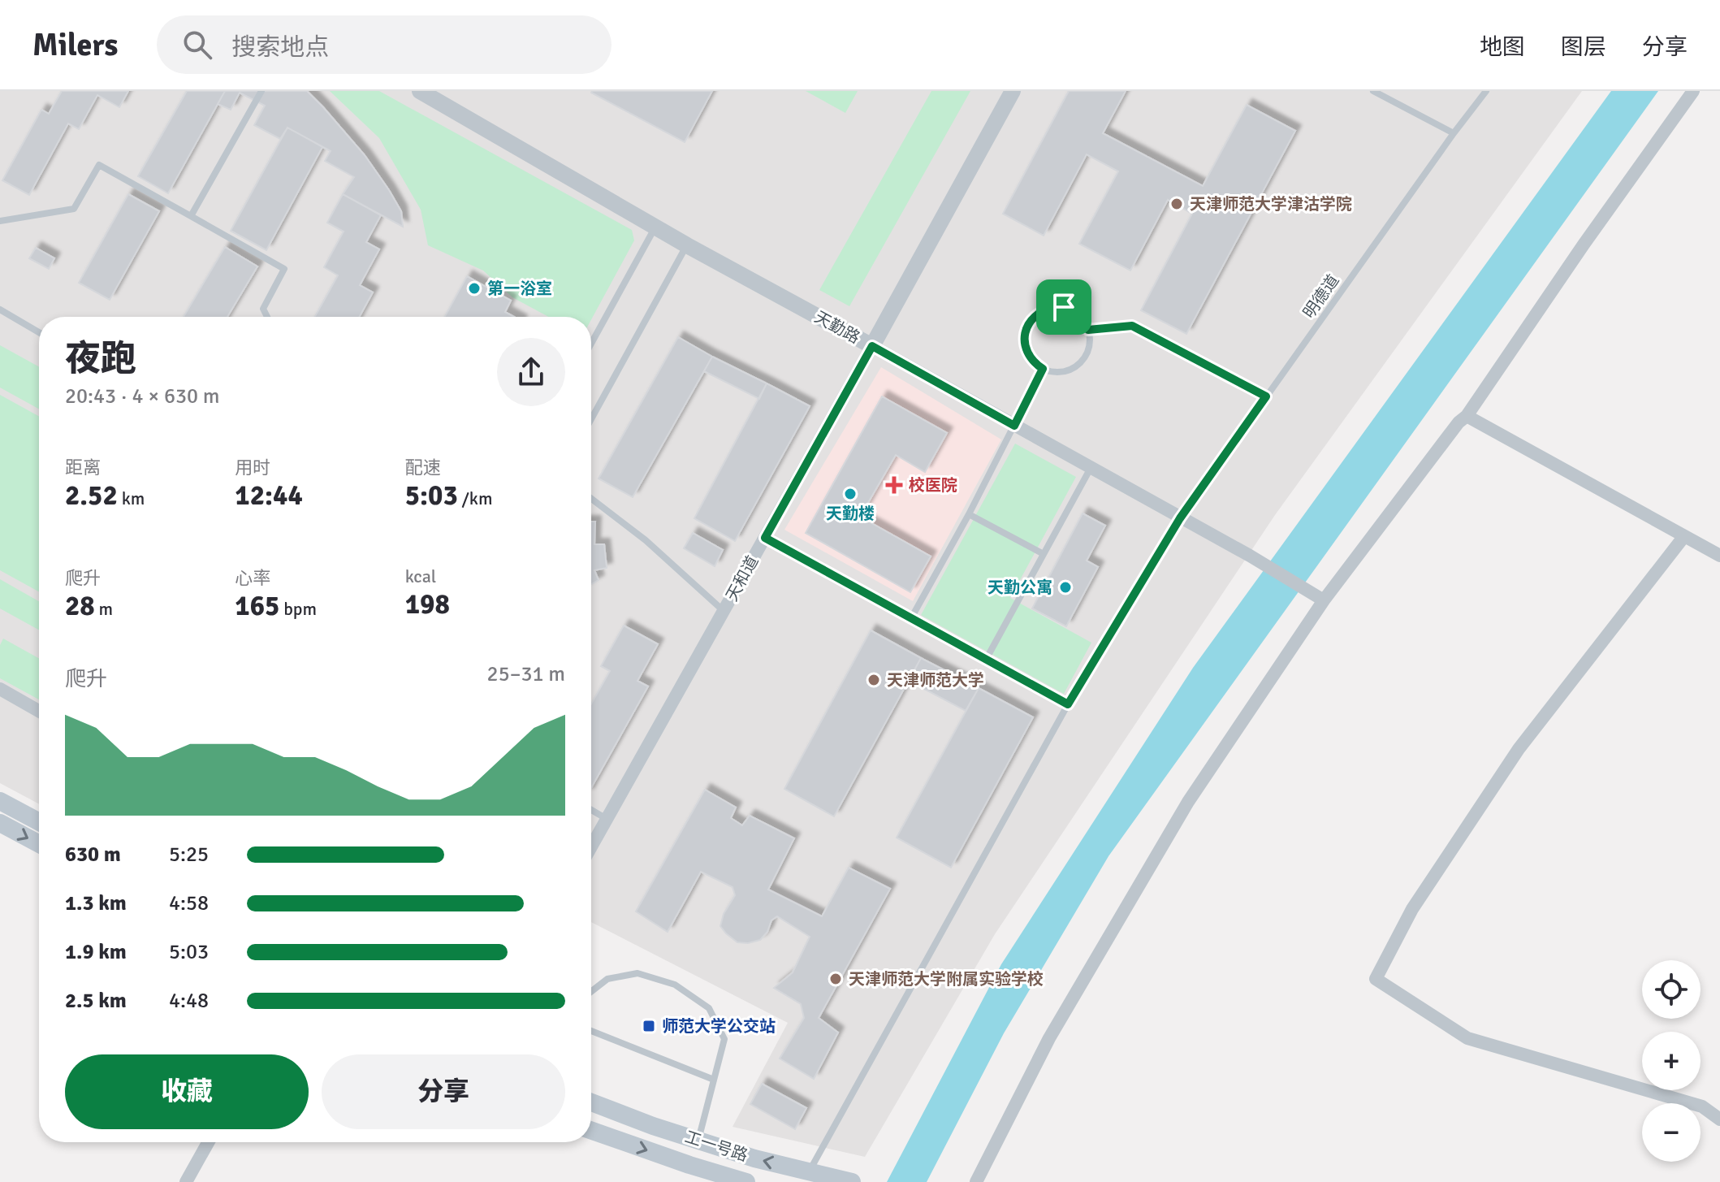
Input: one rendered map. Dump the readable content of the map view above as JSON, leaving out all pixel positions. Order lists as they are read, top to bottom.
{
  "streets": {
    "main road": ["工一号路"],
    "street": ["天勤路", "天和道"],
    "lane": ["明德道"]
  },
  "crossings": [
    ["明德道", "天勤路"],
    ["明德道", "工一号路"],
    ["天勤路", "天和道"]
  ],
  "places": {
    "other": [
      "天津师范大学津沽学院",
      "第一浴室",
      "天勤楼",
      "天勤公寓",
      "天津师范大学",
      "天津师范大学附属实验学校"
    ],
    "health": ["校医院"],
    "transit": ["师范大学公交站"]
  },
  "page": {
    "header": "Milers",
    "search": "搜索地点",
    "nav": ["地图", "图层", "分享"],
    "heading": ["夜跑", "20:43 · 4 × 630 m"],
    "stats": [
      ["距离", "2.52 km"],
      ["用时", "12:44"],
      ["配速", "5:03 /km"],
      ["爬升", "28 m"],
      ["心率", "165 bpm"],
      ["kcal", "198"]
    ],
    "chart": ["爬升", "25–31 m"],
    "list": [
      {
        "name": "630 m",
        "note": "5:25"
      },
      {
        "name": "1.3 km",
        "note": "4:58"
      },
      {
        "name": "1.9 km",
        "note": "5:03"
      },
      {
        "name": "2.5 km",
        "note": "4:48"
      }
    ],
    "map_buttons": ["+", "−"],
    "buttons": ["收藏", "分享"]
  }
}
